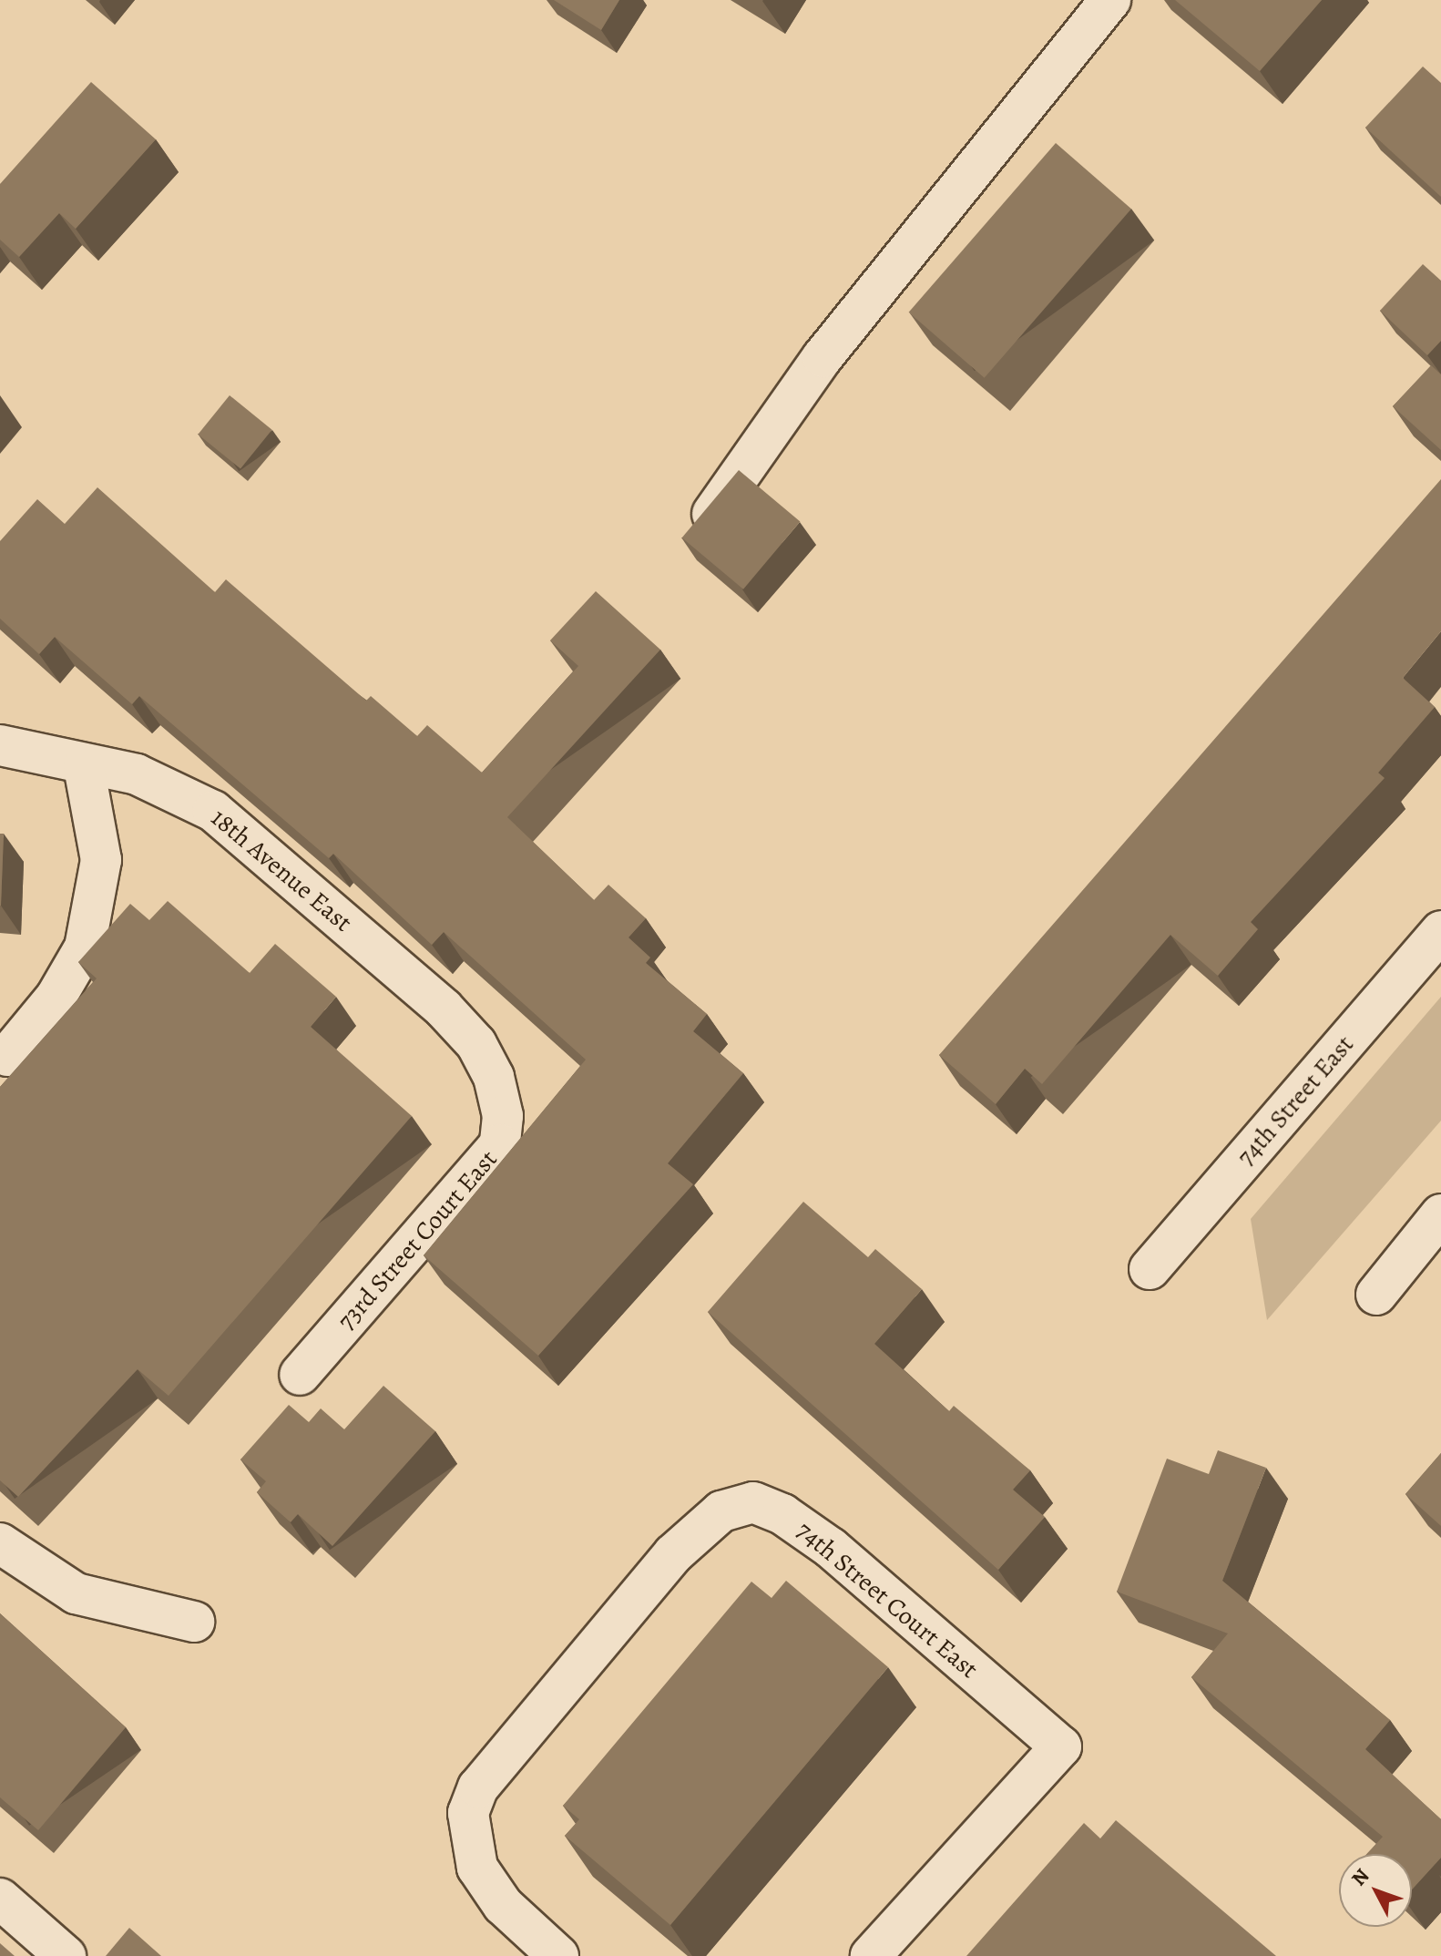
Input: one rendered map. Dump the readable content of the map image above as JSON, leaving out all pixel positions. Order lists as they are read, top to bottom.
{
  "streets": {
    "street": [
      "18th Avenue East",
      "74th Street East",
      "73rd Street Court East",
      "74th Street Court East"
    ]
  },
  "crossings": [
    ["18th Avenue East", "73rd Street Court East"]
  ],
  "north": "top left"
}
